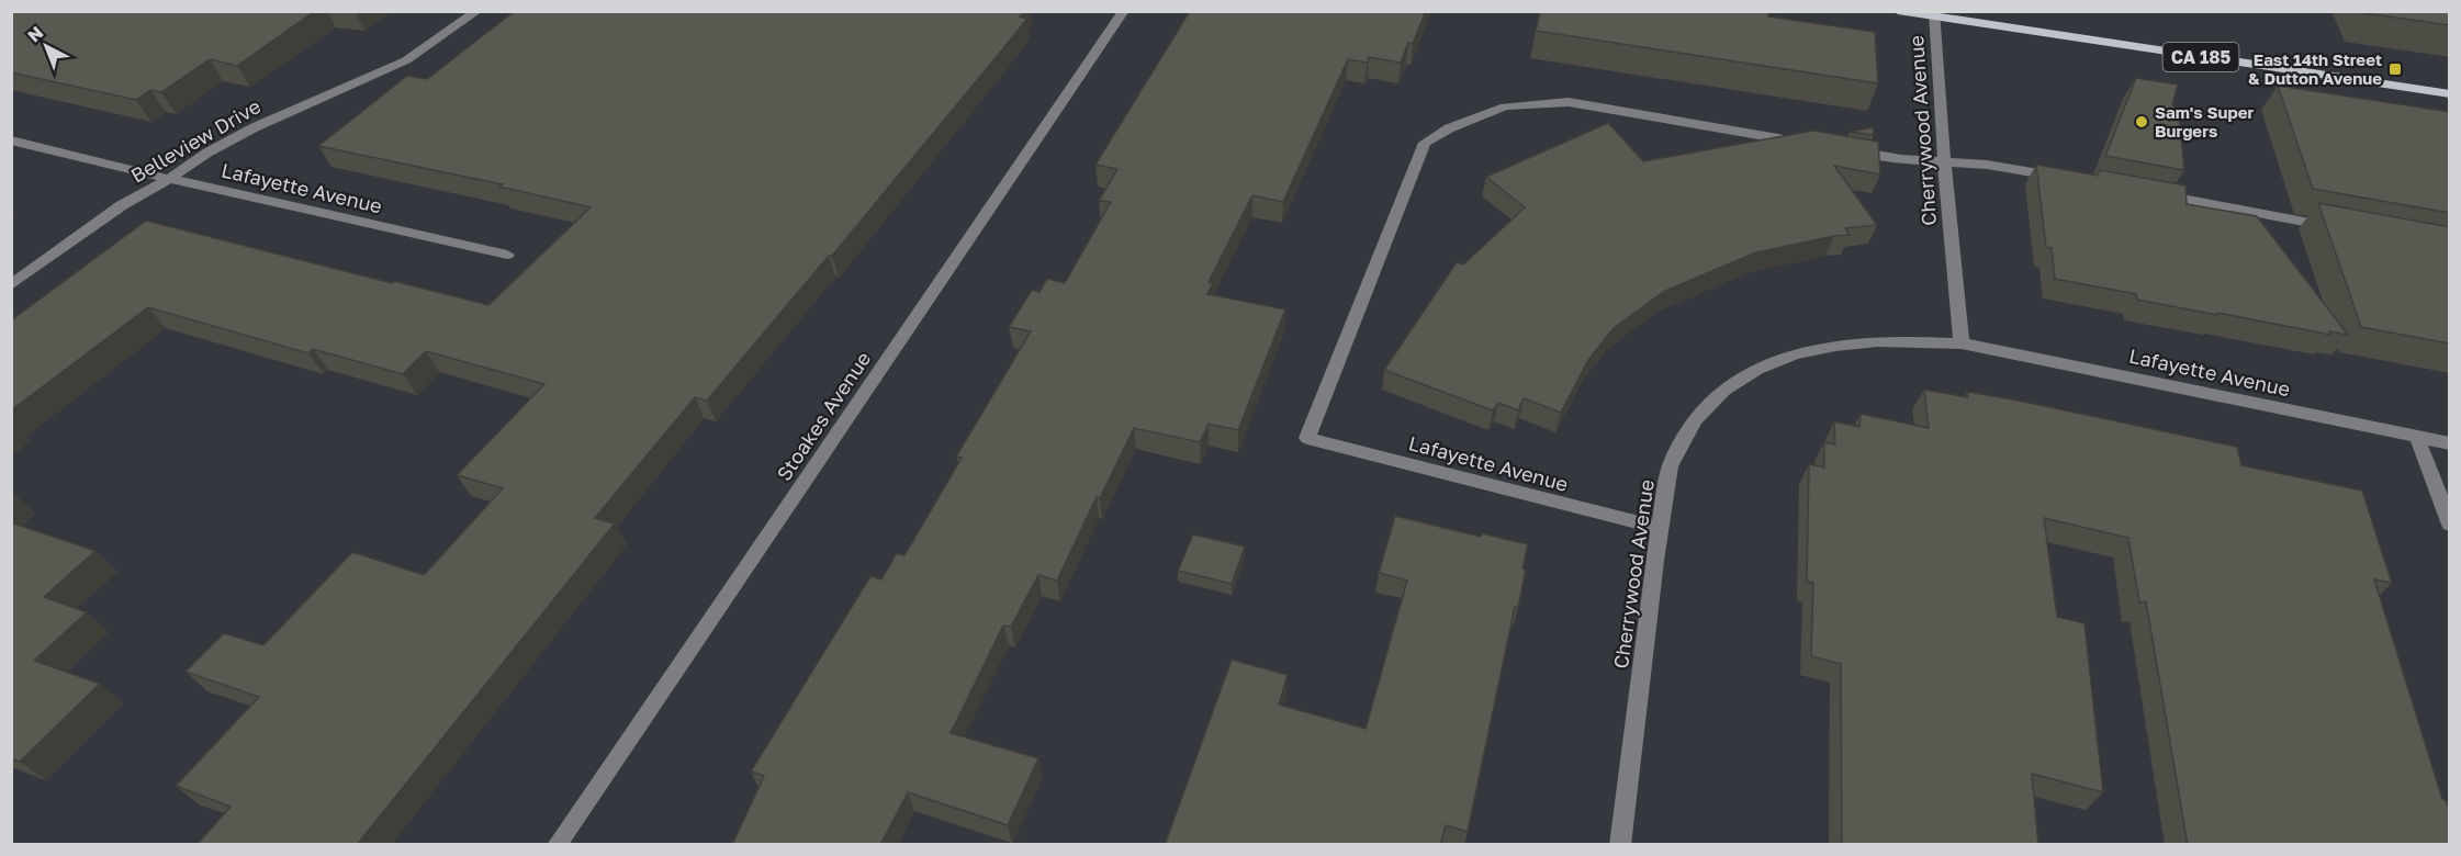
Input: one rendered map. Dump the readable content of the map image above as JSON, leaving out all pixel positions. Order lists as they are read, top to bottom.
{
  "streets": {
    "main road": ["CA 185"],
    "street": [
      "Cherrywood Avenue",
      "Belleview Drive",
      "Lafayette Avenue",
      "Stoakes Avenue"
    ]
  },
  "crossings": [
    ["CA 185", "Cherrywood Avenue"],
    ["Cherrywood Avenue", "Lafayette Avenue"],
    ["Belleview Drive", "Lafayette Avenue"]
  ],
  "places": {
    "transit": ["East 14th Street & Dutton Avenue"],
    "other": ["Sam's Super Burgers"]
  },
  "north": "top left"
}
